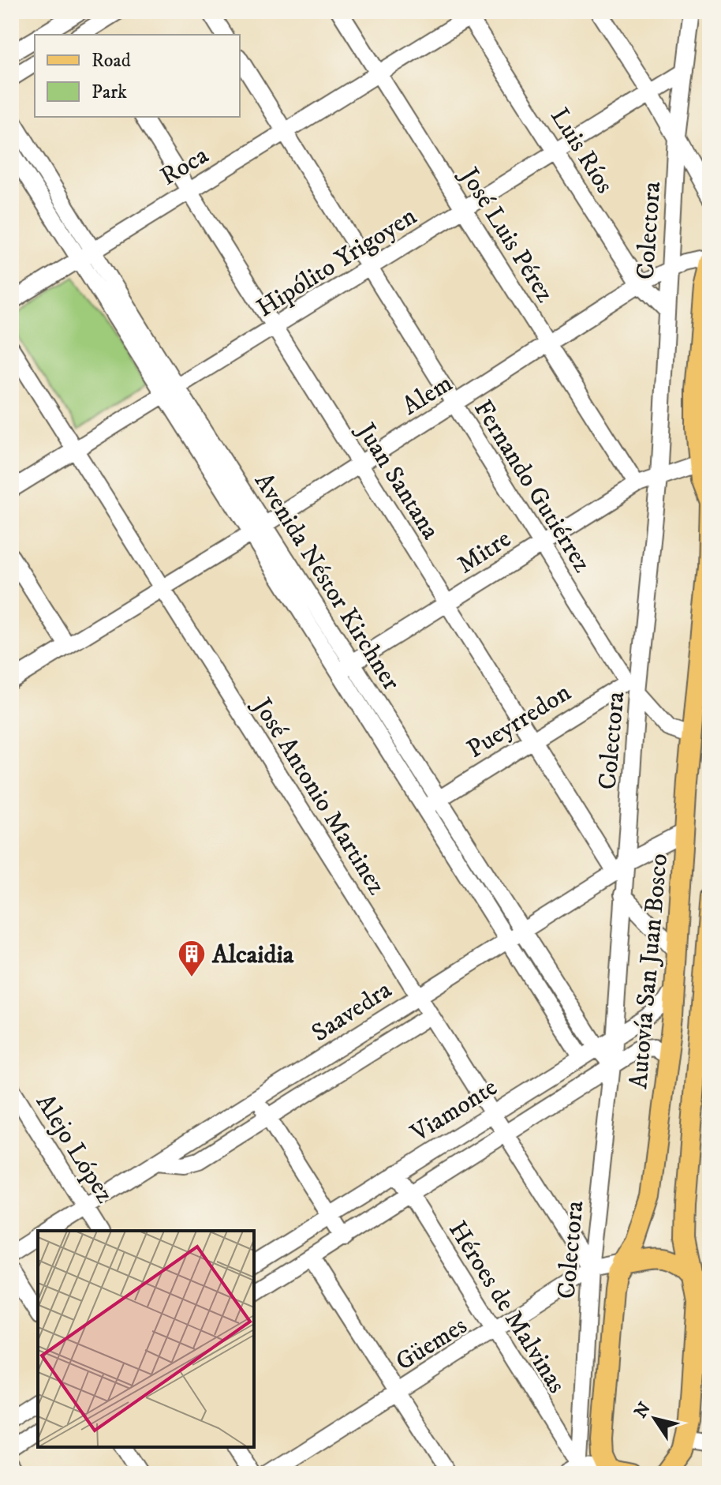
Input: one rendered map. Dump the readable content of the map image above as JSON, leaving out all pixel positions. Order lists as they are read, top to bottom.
{
  "streets": {
    "main road": ["Autovía San Juan Bosco"],
    "street": [
      "Luis Ríos",
      "Roca",
      "Colectora",
      "José Luis Pérez",
      "Hipólito Yrigoyen",
      "Alem",
      "Juan Santana",
      "Fernando Gutiérrez",
      "Mitre",
      "Avenida Néstor Kirchner",
      "Pueyrredon",
      "José Antonio Martinez",
      "Saavedra",
      "Viamonte",
      "Alejo López",
      "Héroes de Malvinas",
      "Güemes"
    ]
  },
  "crossings": [
    ["Luis Ríos", "Roca"],
    ["Luis Ríos", "Colectora"],
    ["Luis Ríos", "Hipólito Yrigoyen"],
    ["Luis Ríos", "Alem"],
    ["Roca", "José Luis Pérez"],
    ["Roca", "Juan Santana"],
    ["Roca", "Fernando Gutiérrez"],
    ["Roca", "Avenida Néstor Kirchner"],
    ["Colectora", "Hipólito Yrigoyen"],
    ["Colectora", "Alem"],
    ["Colectora", "Juan Santana"],
    ["Colectora", "Fernando Gutiérrez"],
    ["Colectora", "Mitre"],
    ["Colectora", "Avenida Néstor Kirchner"],
    ["Colectora", "Pueyrredon"],
    ["Colectora", "José Antonio Martinez"],
    ["Colectora", "Saavedra"],
    ["Colectora", "Viamonte"],
    ["Colectora", "Héroes de Malvinas"],
    ["Colectora", "Güemes"],
    ["José Luis Pérez", "Hipólito Yrigoyen"],
    ["José Luis Pérez", "Alem"],
    ["José Luis Pérez", "Mitre"],
    ["Hipólito Yrigoyen", "Juan Santana"],
    ["Hipólito Yrigoyen", "Fernando Gutiérrez"],
    ["Hipólito Yrigoyen", "Avenida Néstor Kirchner"],
    ["Hipólito Yrigoyen", "José Antonio Martinez"],
    ["Alem", "Juan Santana"],
    ["Alem", "Fernando Gutiérrez"],
    ["Alem", "Avenida Néstor Kirchner"],
    ["Alem", "José Antonio Martinez"],
    ["Juan Santana", "Mitre"],
    ["Juan Santana", "Pueyrredon"],
    ["Juan Santana", "Saavedra"],
    ["Fernando Gutiérrez", "Mitre"],
    ["Fernando Gutiérrez", "Pueyrredon"],
    ["Fernando Gutiérrez", "Autovía San Juan Bosco"],
    ["Mitre", "Avenida Néstor Kirchner"],
    ["Mitre", "Autovía San Juan Bosco"],
    ["Avenida Néstor Kirchner", "Pueyrredon"],
    ["Avenida Néstor Kirchner", "Saavedra"],
    ["Avenida Néstor Kirchner", "Viamonte"],
    ["José Antonio Martinez", "Saavedra"],
    ["José Antonio Martinez", "Viamonte"],
    ["José Antonio Martinez", "Güemes"],
    ["Autovía San Juan Bosco", "Saavedra"],
    ["Autovía San Juan Bosco", "Viamonte"],
    ["Autovía San Juan Bosco", "Güemes"],
    ["Saavedra", "Alejo López"],
    ["Viamonte", "Héroes de Malvinas"],
    ["Héroes de Malvinas", "Güemes"]
  ],
  "places": {
    "building": ["Alcaidia"]
  },
  "legend": ["Road", "Park"],
  "north": "top left"
}
